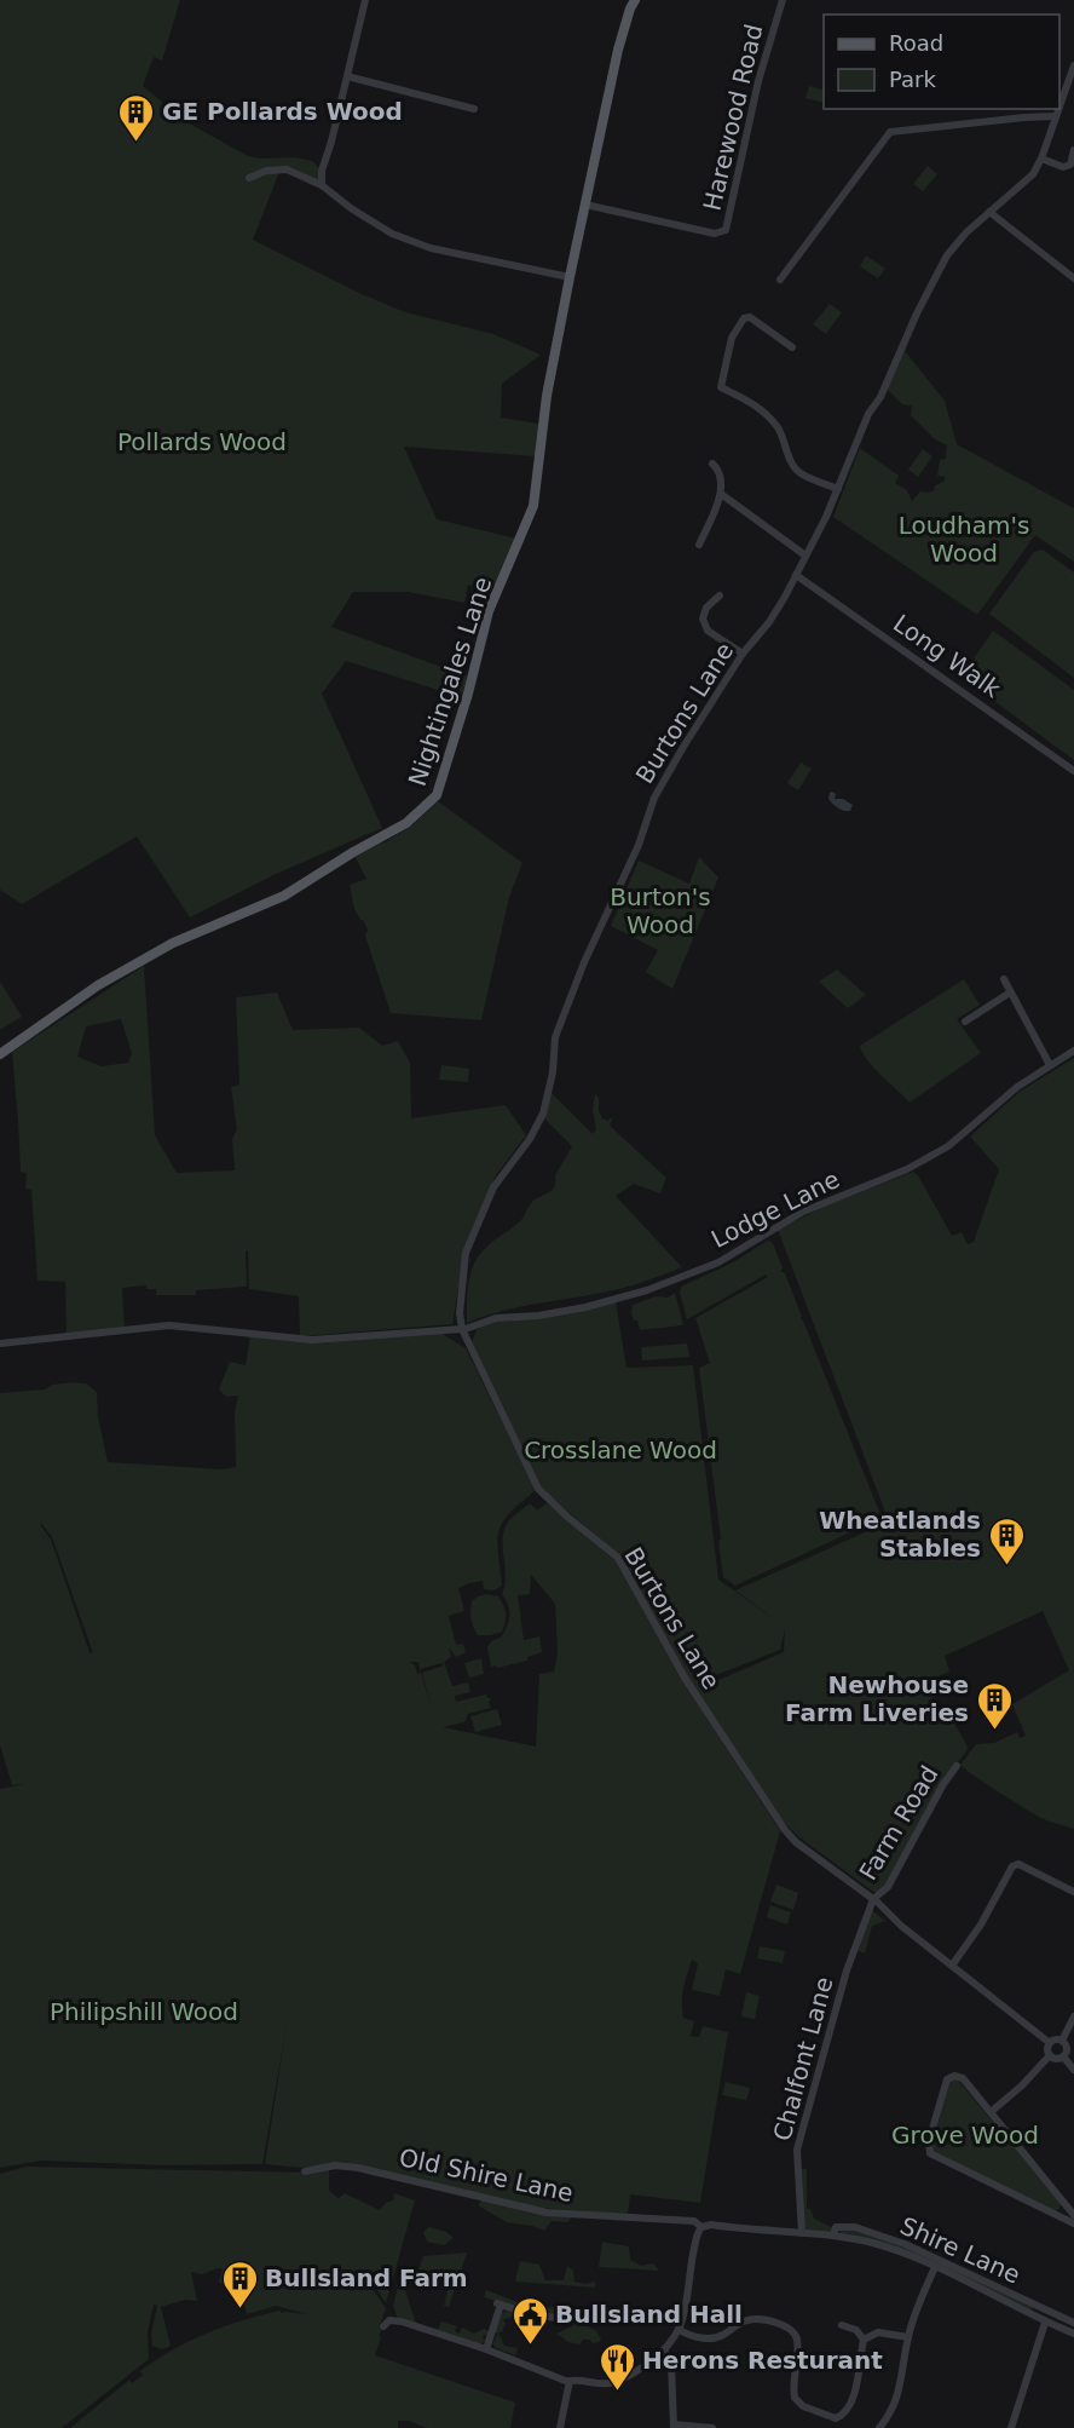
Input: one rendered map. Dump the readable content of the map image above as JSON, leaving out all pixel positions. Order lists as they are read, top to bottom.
{
  "streets": {
    "main road": ["Nightingales Lane"],
    "street": [
      "Harewood Road",
      "Long Walk",
      "Burtons Lane",
      "Lodge Lane",
      "Farm Road",
      "Chalfont Lane",
      "Old Shire Lane",
      "Shire Lane"
    ]
  },
  "crossings": [
    ["Harewood Road", "Nightingales Lane"],
    ["Long Walk", "Burtons Lane"],
    ["Burtons Lane", "Lodge Lane"],
    ["Burtons Lane", "Farm Road"],
    ["Burtons Lane", "Chalfont Lane"],
    ["Farm Road", "Chalfont Lane"],
    ["Chalfont Lane", "Shire Lane"],
    ["Old Shire Lane", "Shire Lane"]
  ],
  "parks": [
    "Pollards Wood",
    "Loudham's Wood",
    "Burton's Wood",
    "Crosslane Wood",
    "Philipshill Wood",
    "Grove Wood"
  ],
  "places": {
    "building": [
      "GE Pollards Wood",
      "Wheatlands Stables",
      "Newhouse Farm Liveries",
      "Bullsland Farm"
    ],
    "public building": ["Bullsland Hall"],
    "restaurant": ["Herons Resturant"]
  },
  "legend": ["Road", "Park"]
}
